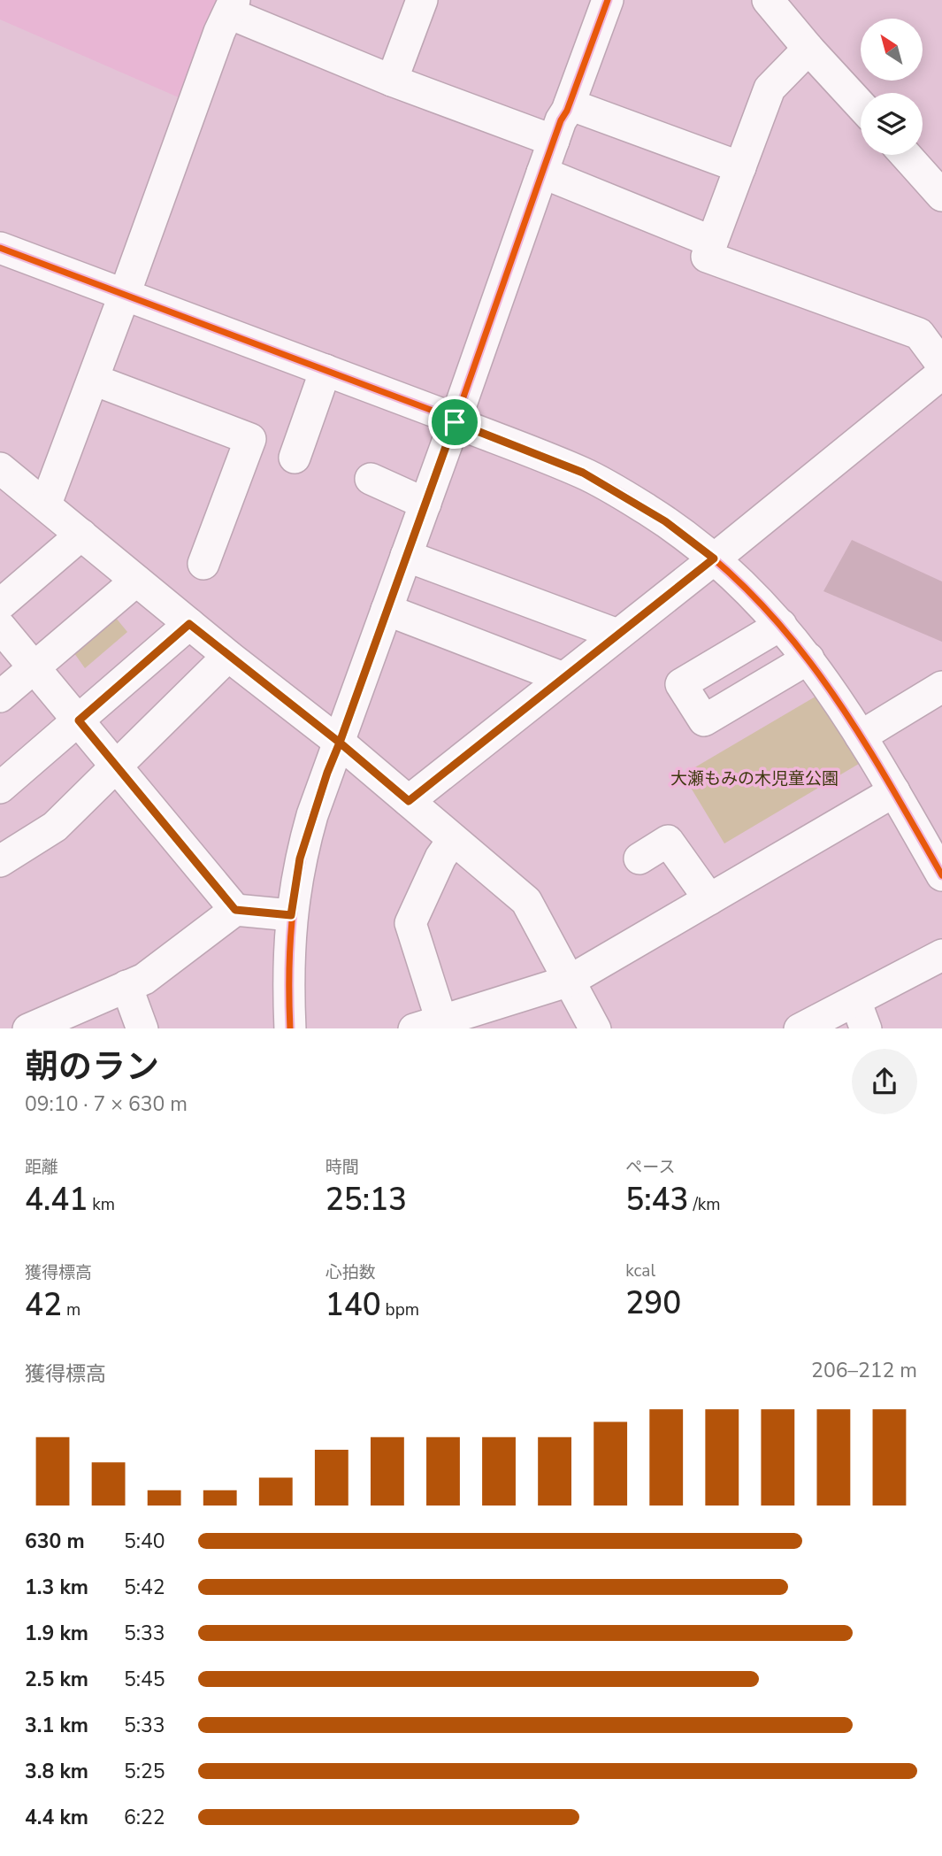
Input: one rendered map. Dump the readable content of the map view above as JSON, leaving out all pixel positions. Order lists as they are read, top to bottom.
{
  "parks": ["大瀬もみの木児童公園"],
  "north": "top left",
  "page": {
    "heading": ["朝のラン", "09:10 · 7 × 630 m"],
    "stats": [
      ["距離", "4.41 km"],
      ["時間", "25:13"],
      ["ペース", "5:43 /km"],
      ["獲得標高", "42 m"],
      ["心拍数", "140 bpm"],
      ["kcal", "290"]
    ],
    "chart": ["獲得標高", "206–212 m"],
    "list": [
      {
        "name": "630 m",
        "note": "5:40"
      },
      {
        "name": "1.3 km",
        "note": "5:42"
      },
      {
        "name": "1.9 km",
        "note": "5:33"
      },
      {
        "name": "2.5 km",
        "note": "5:45"
      },
      {
        "name": "3.1 km",
        "note": "5:33"
      },
      {
        "name": "3.8 km",
        "note": "5:25"
      },
      {
        "name": "4.4 km",
        "note": "6:22"
      }
    ]
  }
}
